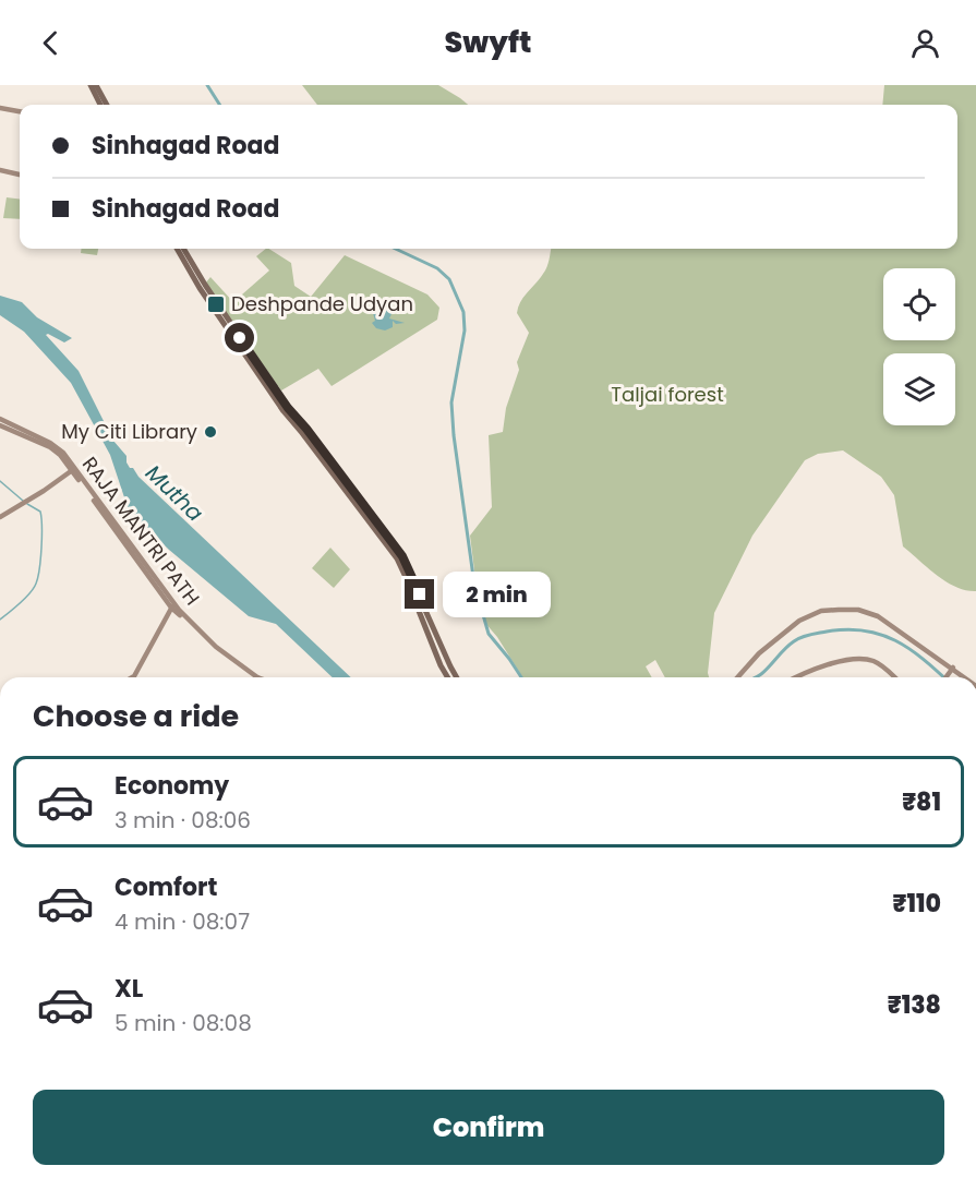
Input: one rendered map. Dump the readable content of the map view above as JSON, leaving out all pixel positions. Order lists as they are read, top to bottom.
{
  "streets": {
    "street": ["RAJA MANTRI PATH"]
  },
  "water": ["Mutha"],
  "parks": ["Taljai forest"],
  "places": {
    "transit": ["Deshpande Udyan"],
    "other": ["My Citi Library"]
  },
  "page": {
    "header": "Swyft",
    "banner": ["Sinhagad Road", "Sinhagad Road"],
    "bubble": "2 min",
    "heading": "Choose a ride",
    "list": [
      {
        "name": "Economy",
        "note": "3 min · 08:06",
        "value": "₹81"
      },
      {
        "name": "Comfort",
        "note": "4 min · 08:07",
        "value": "₹110"
      },
      {
        "name": "XL",
        "note": "5 min · 08:08",
        "value": "₹138"
      }
    ],
    "buttons": "Confirm"
  }
}
